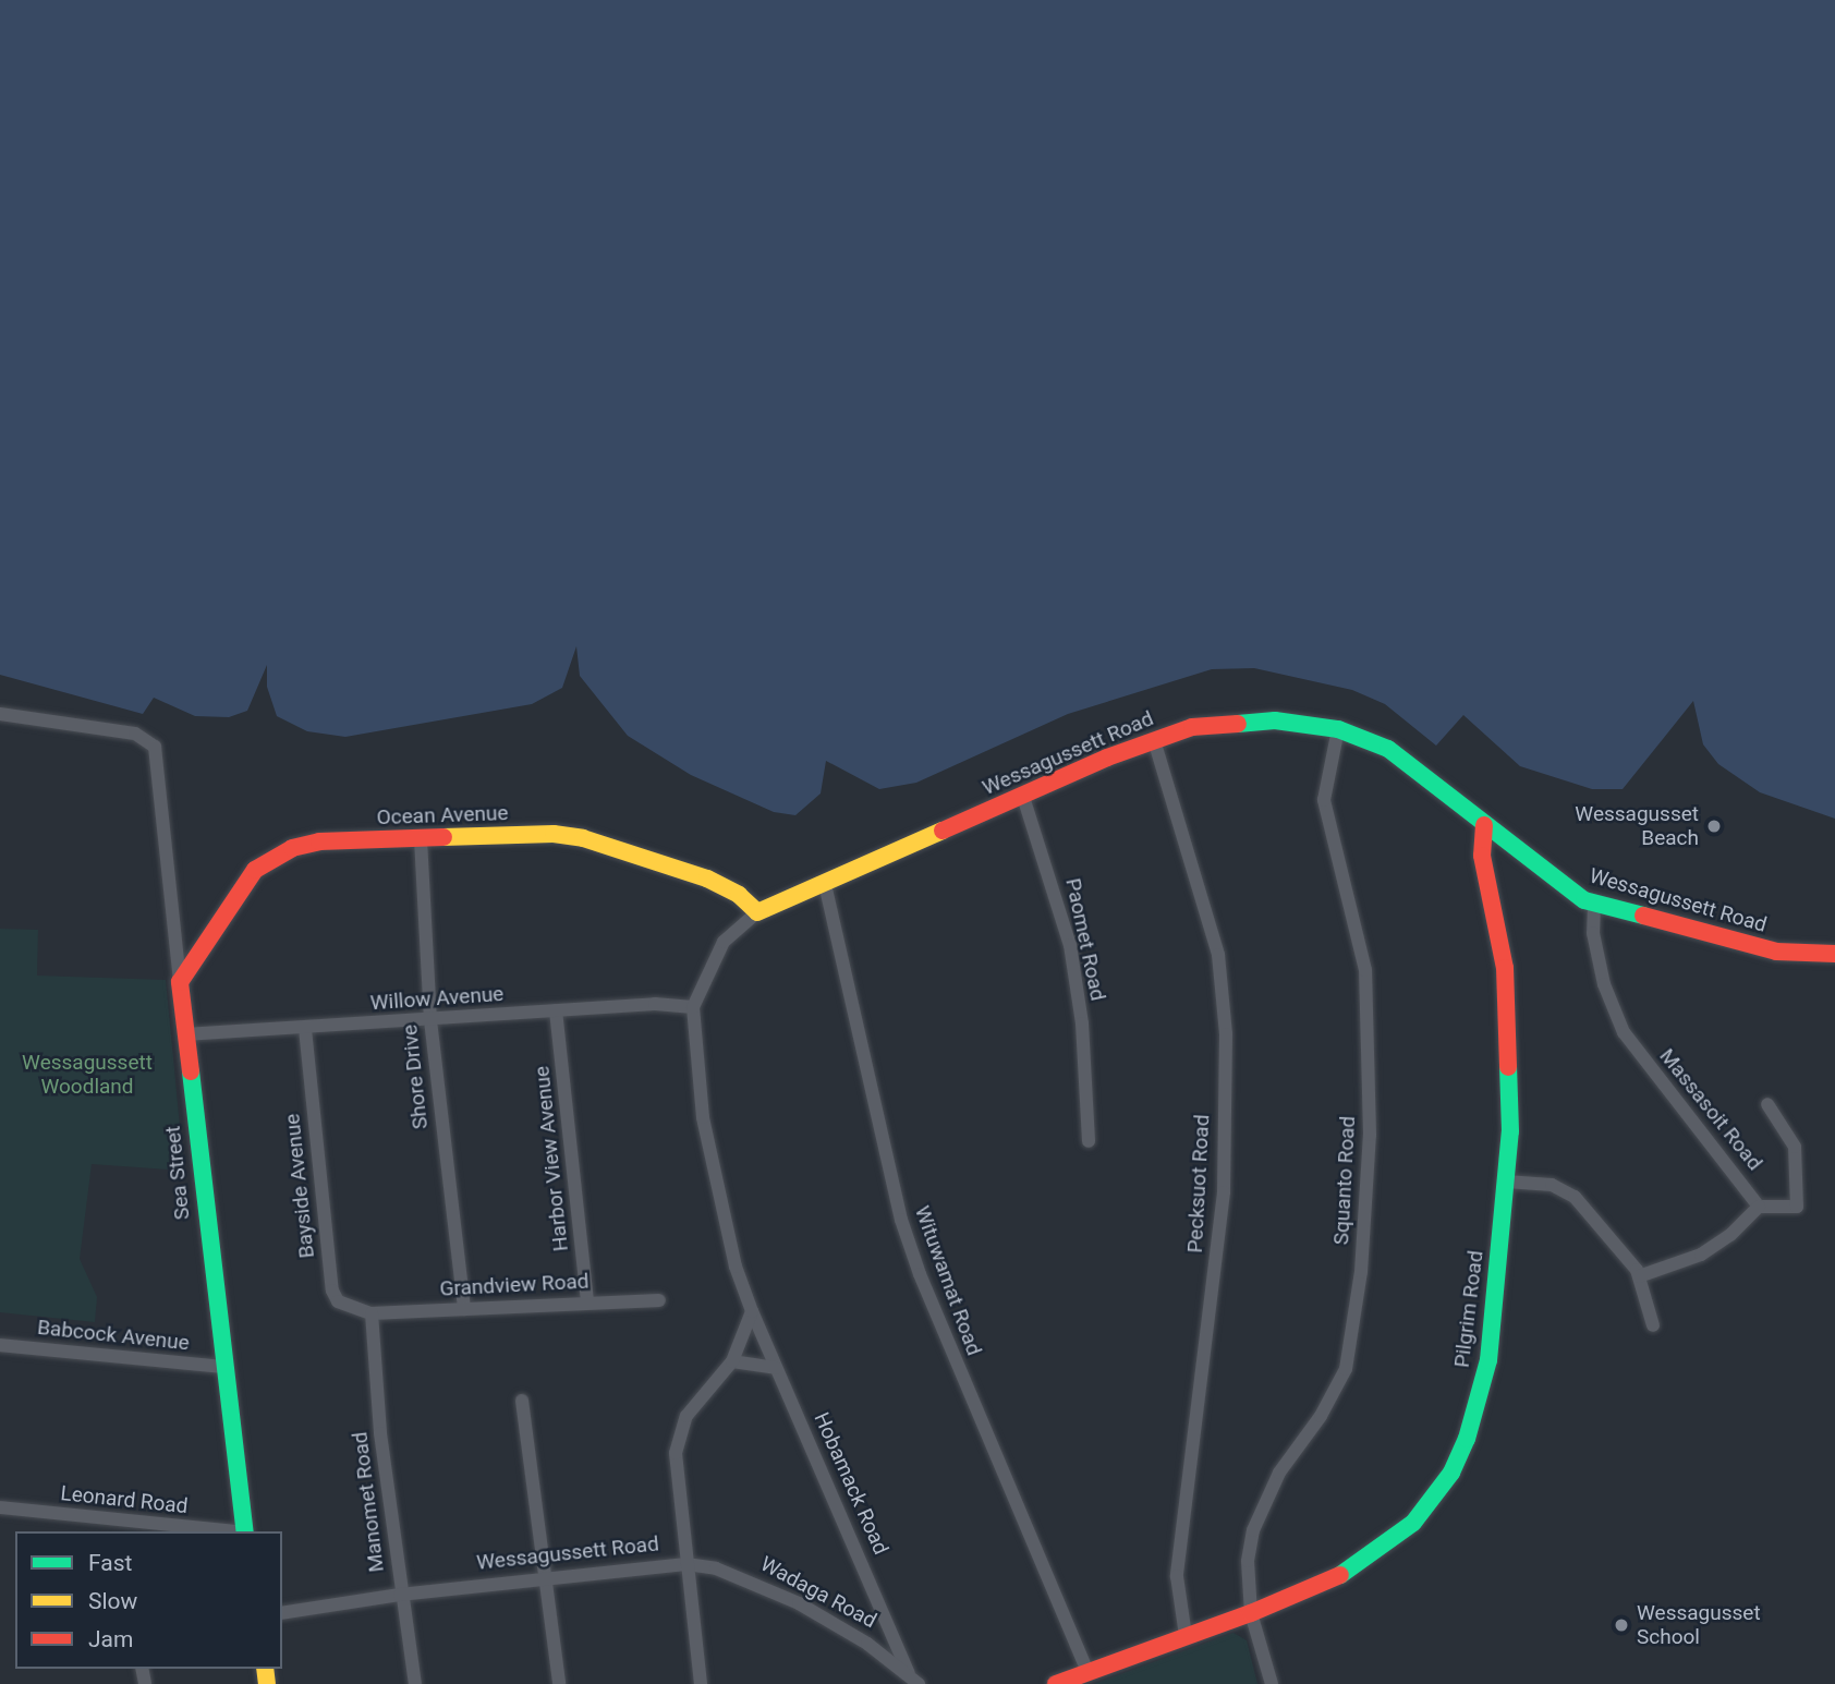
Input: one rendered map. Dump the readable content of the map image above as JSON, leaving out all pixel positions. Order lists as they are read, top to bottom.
{
  "streets": {
    "street": [
      "Wessagussett Road",
      "Ocean Avenue",
      "Paomet Road",
      "Willow Avenue",
      "Shore Drive",
      "Massasoit Road",
      "Harbor View Avenue",
      "Sea Street",
      "Squanto Road",
      "Pecksuot Road",
      "Bayside Avenue",
      "Wituwamat Road",
      "Grandview Road",
      "Pilgrim Road",
      "Babcock Avenue",
      "Hobamack Road",
      "Leonard Road",
      "Manomet Road",
      "Wadaga Road"
    ]
  },
  "crossings": [
    ["Wessagussett Road", "Ocean Avenue"],
    ["Wessagussett Road", "Paomet Road"],
    ["Wessagussett Road", "Willow Avenue"],
    ["Wessagussett Road", "Massasoit Road"],
    ["Wessagussett Road", "Squanto Road"],
    ["Wessagussett Road", "Pecksuot Road"],
    ["Wessagussett Road", "Wituwamat Road"],
    ["Wessagussett Road", "Pilgrim Road"],
    ["Wessagussett Road", "Hobamack Road"],
    ["Wessagussett Road", "Manomet Road"],
    ["Wessagussett Road", "Wadaga Road"],
    ["Ocean Avenue", "Shore Drive"],
    ["Ocean Avenue", "Sea Street"],
    ["Willow Avenue", "Shore Drive"],
    ["Willow Avenue", "Harbor View Avenue"],
    ["Willow Avenue", "Sea Street"],
    ["Willow Avenue", "Bayside Avenue"],
    ["Shore Drive", "Grandview Road"],
    ["Harbor View Avenue", "Grandview Road"],
    ["Sea Street", "Babcock Avenue"],
    ["Squanto Road", "Pilgrim Road"],
    ["Bayside Avenue", "Grandview Road"],
    ["Bayside Avenue", "Manomet Road"],
    ["Grandview Road", "Manomet Road"],
    ["Hobamack Road", "Wadaga Road"]
  ],
  "parks": ["Wessagussett Woodland"],
  "places": ["Wessagusset Beach", "Wessagusset School"],
  "legend": ["Fast", "Slow", "Jam"]
}
